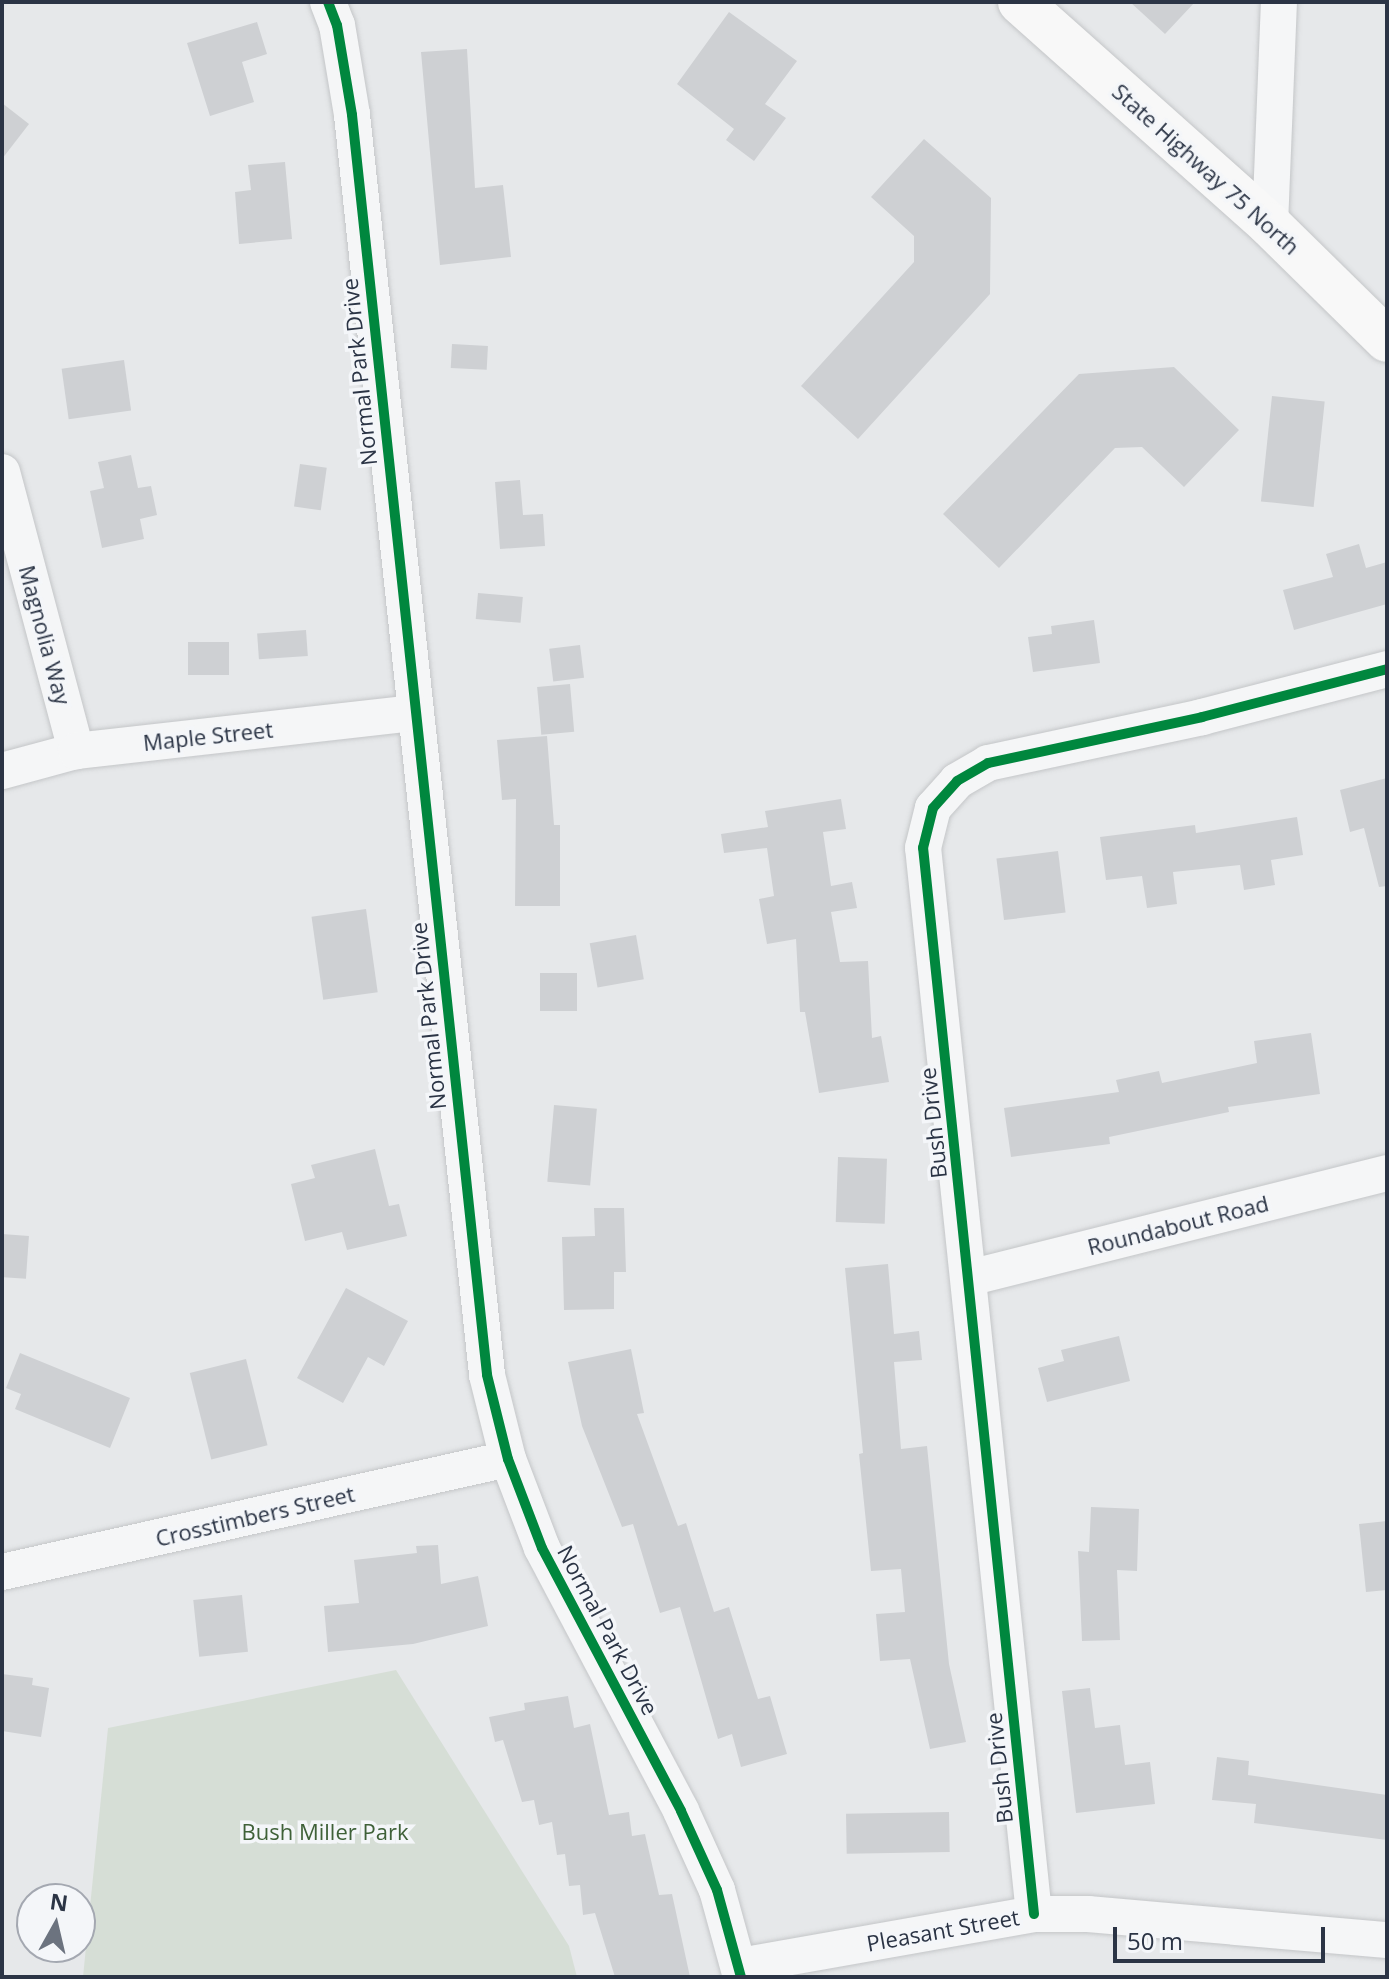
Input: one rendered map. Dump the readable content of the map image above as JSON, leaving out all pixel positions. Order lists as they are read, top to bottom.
{
  "streets": {
    "main road": ["State Highway 75 North"],
    "street": [
      "Normal Park Drive",
      "Magnolia Way",
      "Maple Street",
      "Bush Drive",
      "Roundabout Road",
      "Crosstimbers Street",
      "Pleasant Street"
    ]
  },
  "crossings": [
    ["Normal Park Drive", "Maple Street"],
    ["Normal Park Drive", "Crosstimbers Street"],
    ["Normal Park Drive", "Pleasant Street"],
    ["Magnolia Way", "Maple Street"],
    ["Bush Drive", "Roundabout Road"],
    ["Bush Drive", "Pleasant Street"]
  ],
  "parks": ["Bush Miller Park"],
  "scale_bar": "50 m",
  "north": "top"
}
